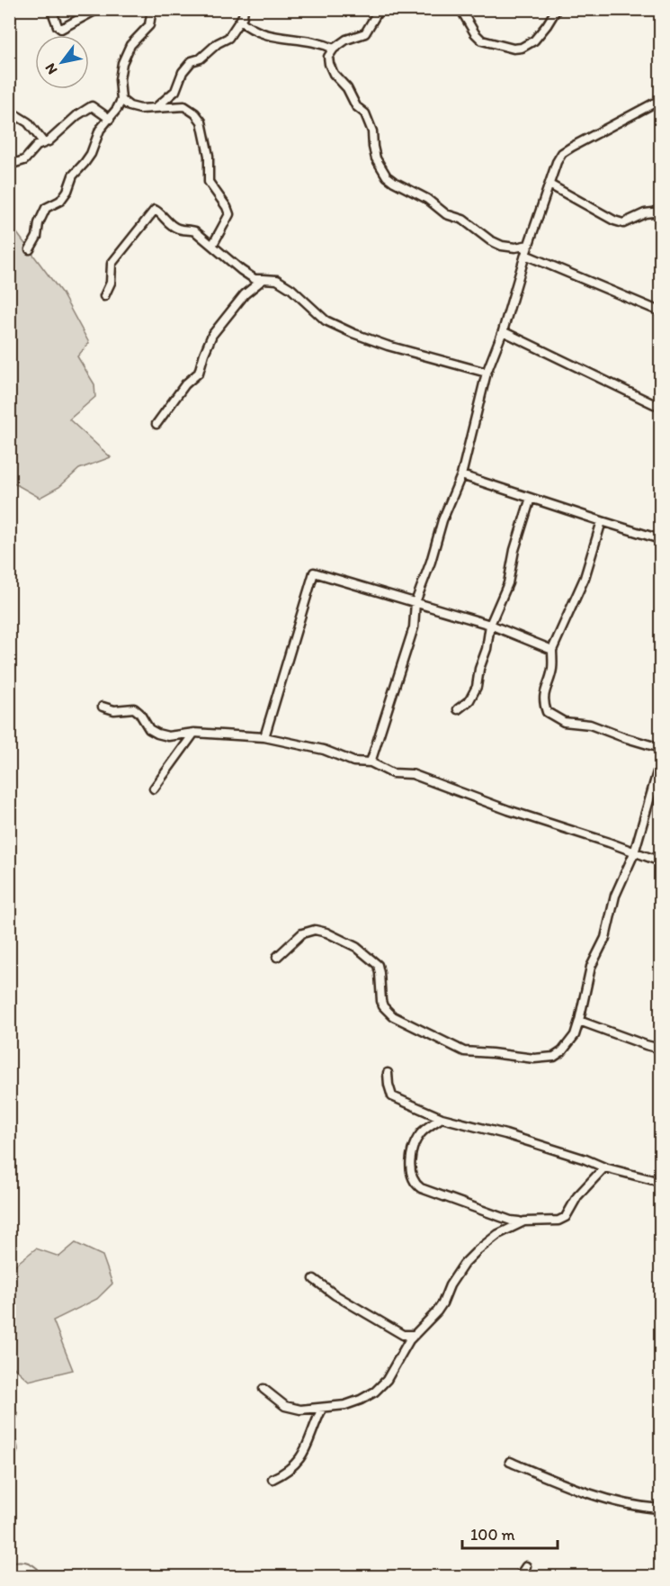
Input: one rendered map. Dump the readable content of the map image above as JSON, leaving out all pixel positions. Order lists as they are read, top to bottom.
{
  "scale_bar": "100 m",
  "north": "bottom left"
}
